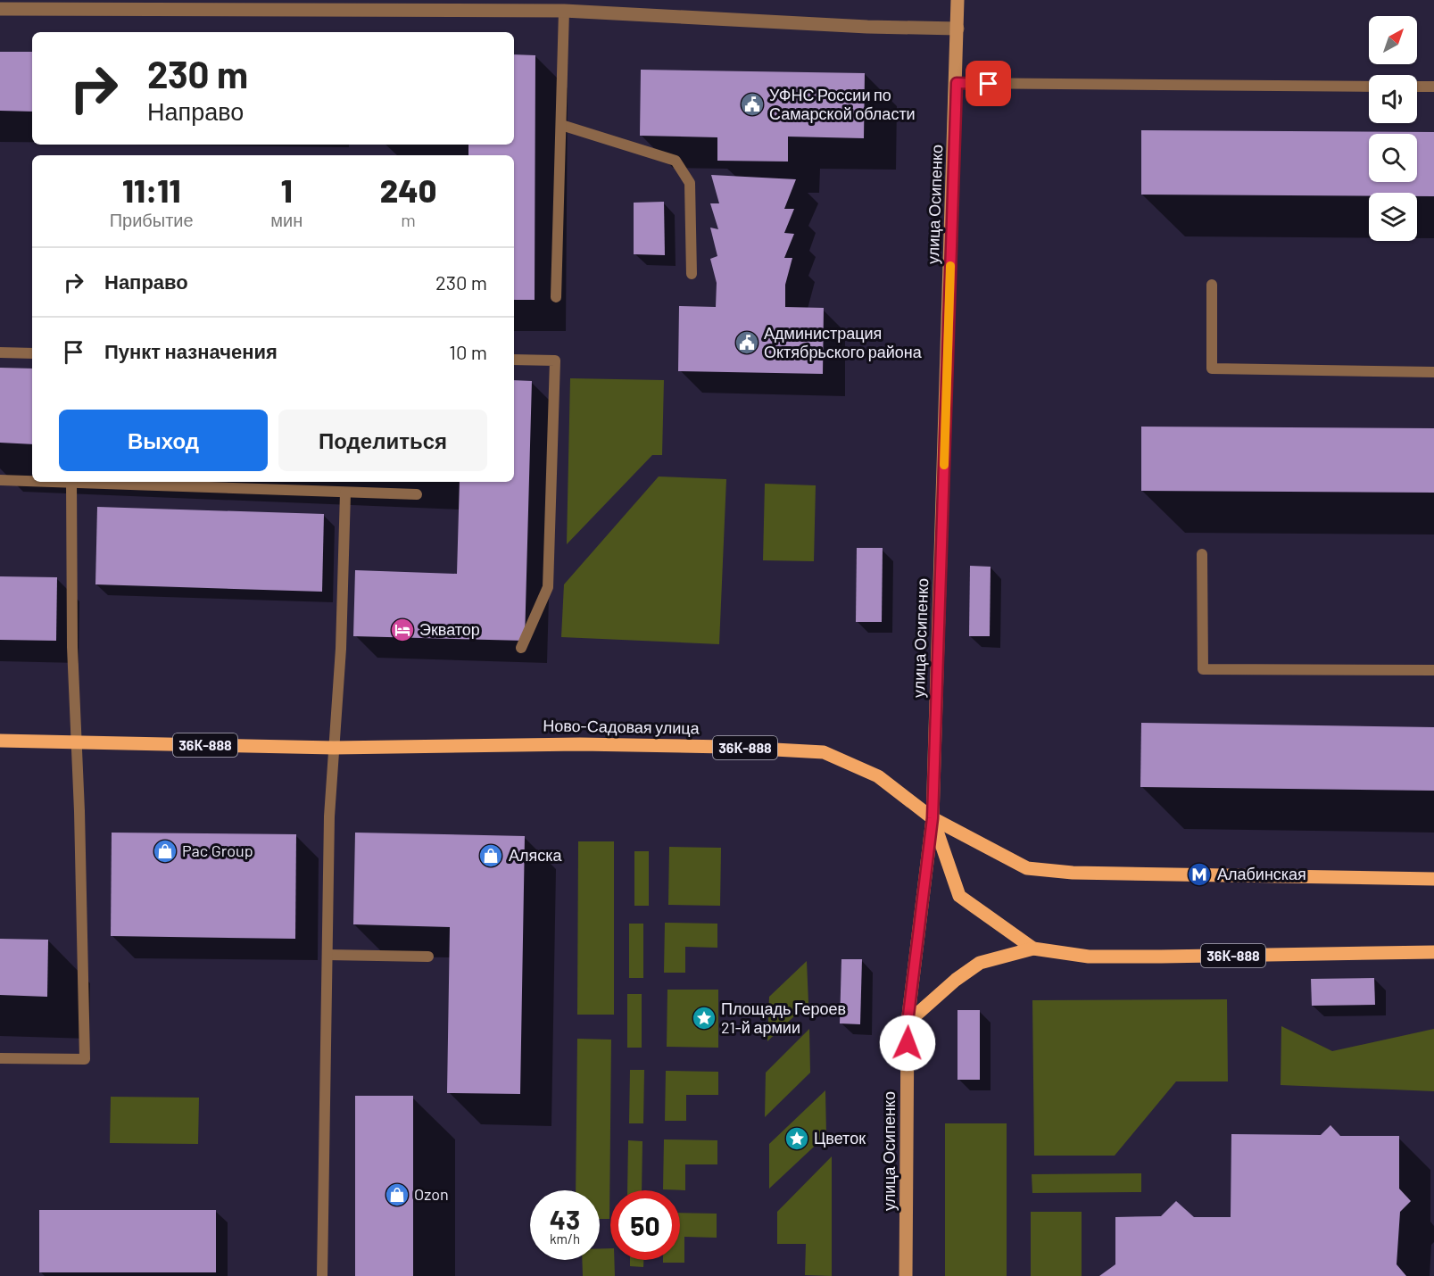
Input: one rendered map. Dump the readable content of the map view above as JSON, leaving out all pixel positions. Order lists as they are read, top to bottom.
{
  "streets": {
    "main road": ["улица Осипенко", "Ново-Садовая улица", "36К-888"]
  },
  "crossings": [
    ["улица Осипенко", "Ново-Садовая улица"],
    ["улица Осипенко", "36К-888"],
    ["Ново-Садовая улица", "36К-888"]
  ],
  "places": {
    "public building": ["УФНС России по Самарской области", "Администрация Октябрьского района"],
    "hotel": ["Экватор"],
    "shop": ["Pac Group", "Аляска", "Ozon"],
    "metro station": ["Алабинская"],
    "place": ["Площадь Героев 21-й армии", "Цветок"]
  },
  "north": "top right",
  "page": {
    "turn": ["230 m", "Направо"],
    "eta": [
      "11:11",
      "Прибытие",
      "1",
      "мин",
      "240",
      "m"
    ],
    "list": [
      {
        "name": "Направо",
        "value": "230 m"
      },
      {
        "name": "Пункт назначения",
        "value": "10 m"
      }
    ],
    "buttons": ["Выход", "Поделиться"],
    "speed": "43 km/h",
    "limit": "50"
  }
}
